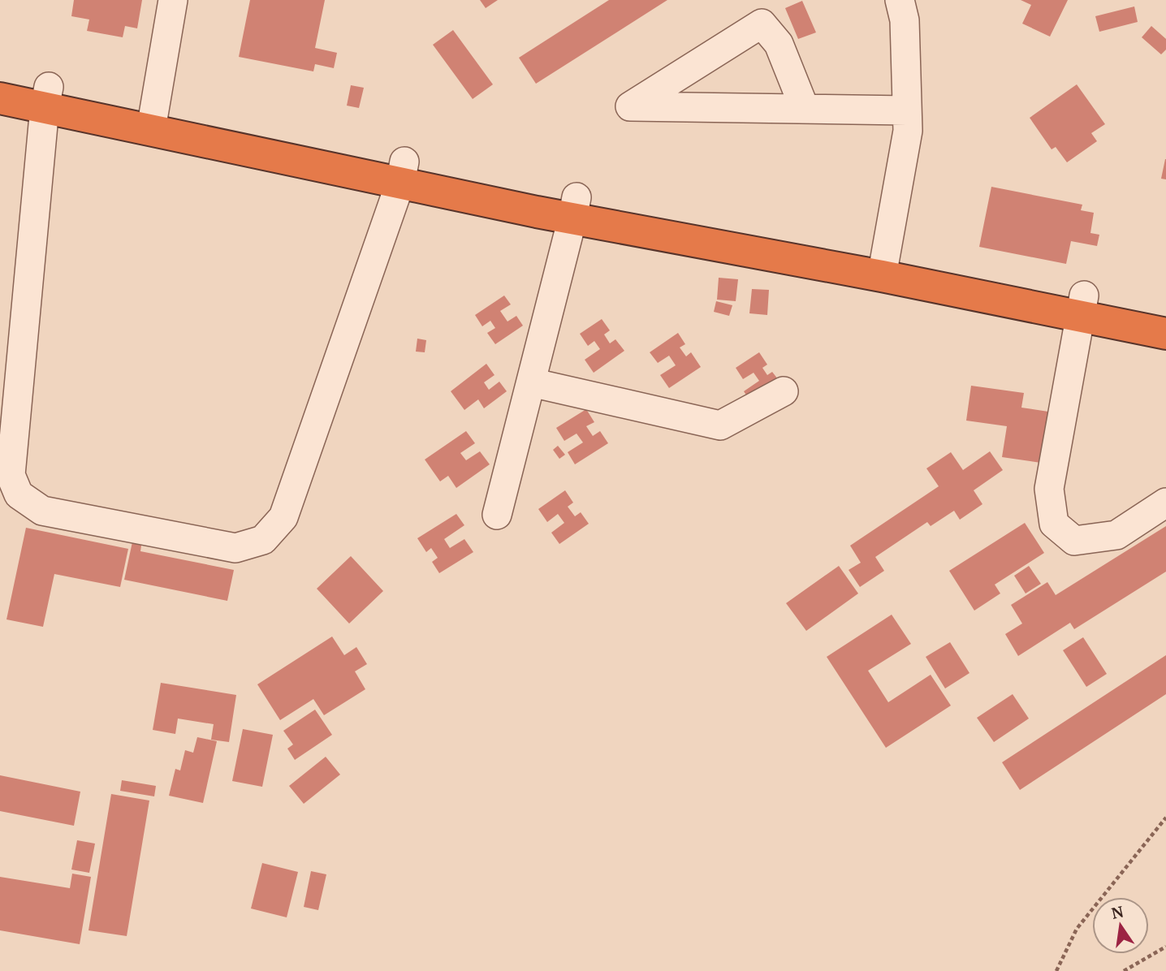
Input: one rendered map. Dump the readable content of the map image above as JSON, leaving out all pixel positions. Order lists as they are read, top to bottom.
{
  "north": "top"
}
